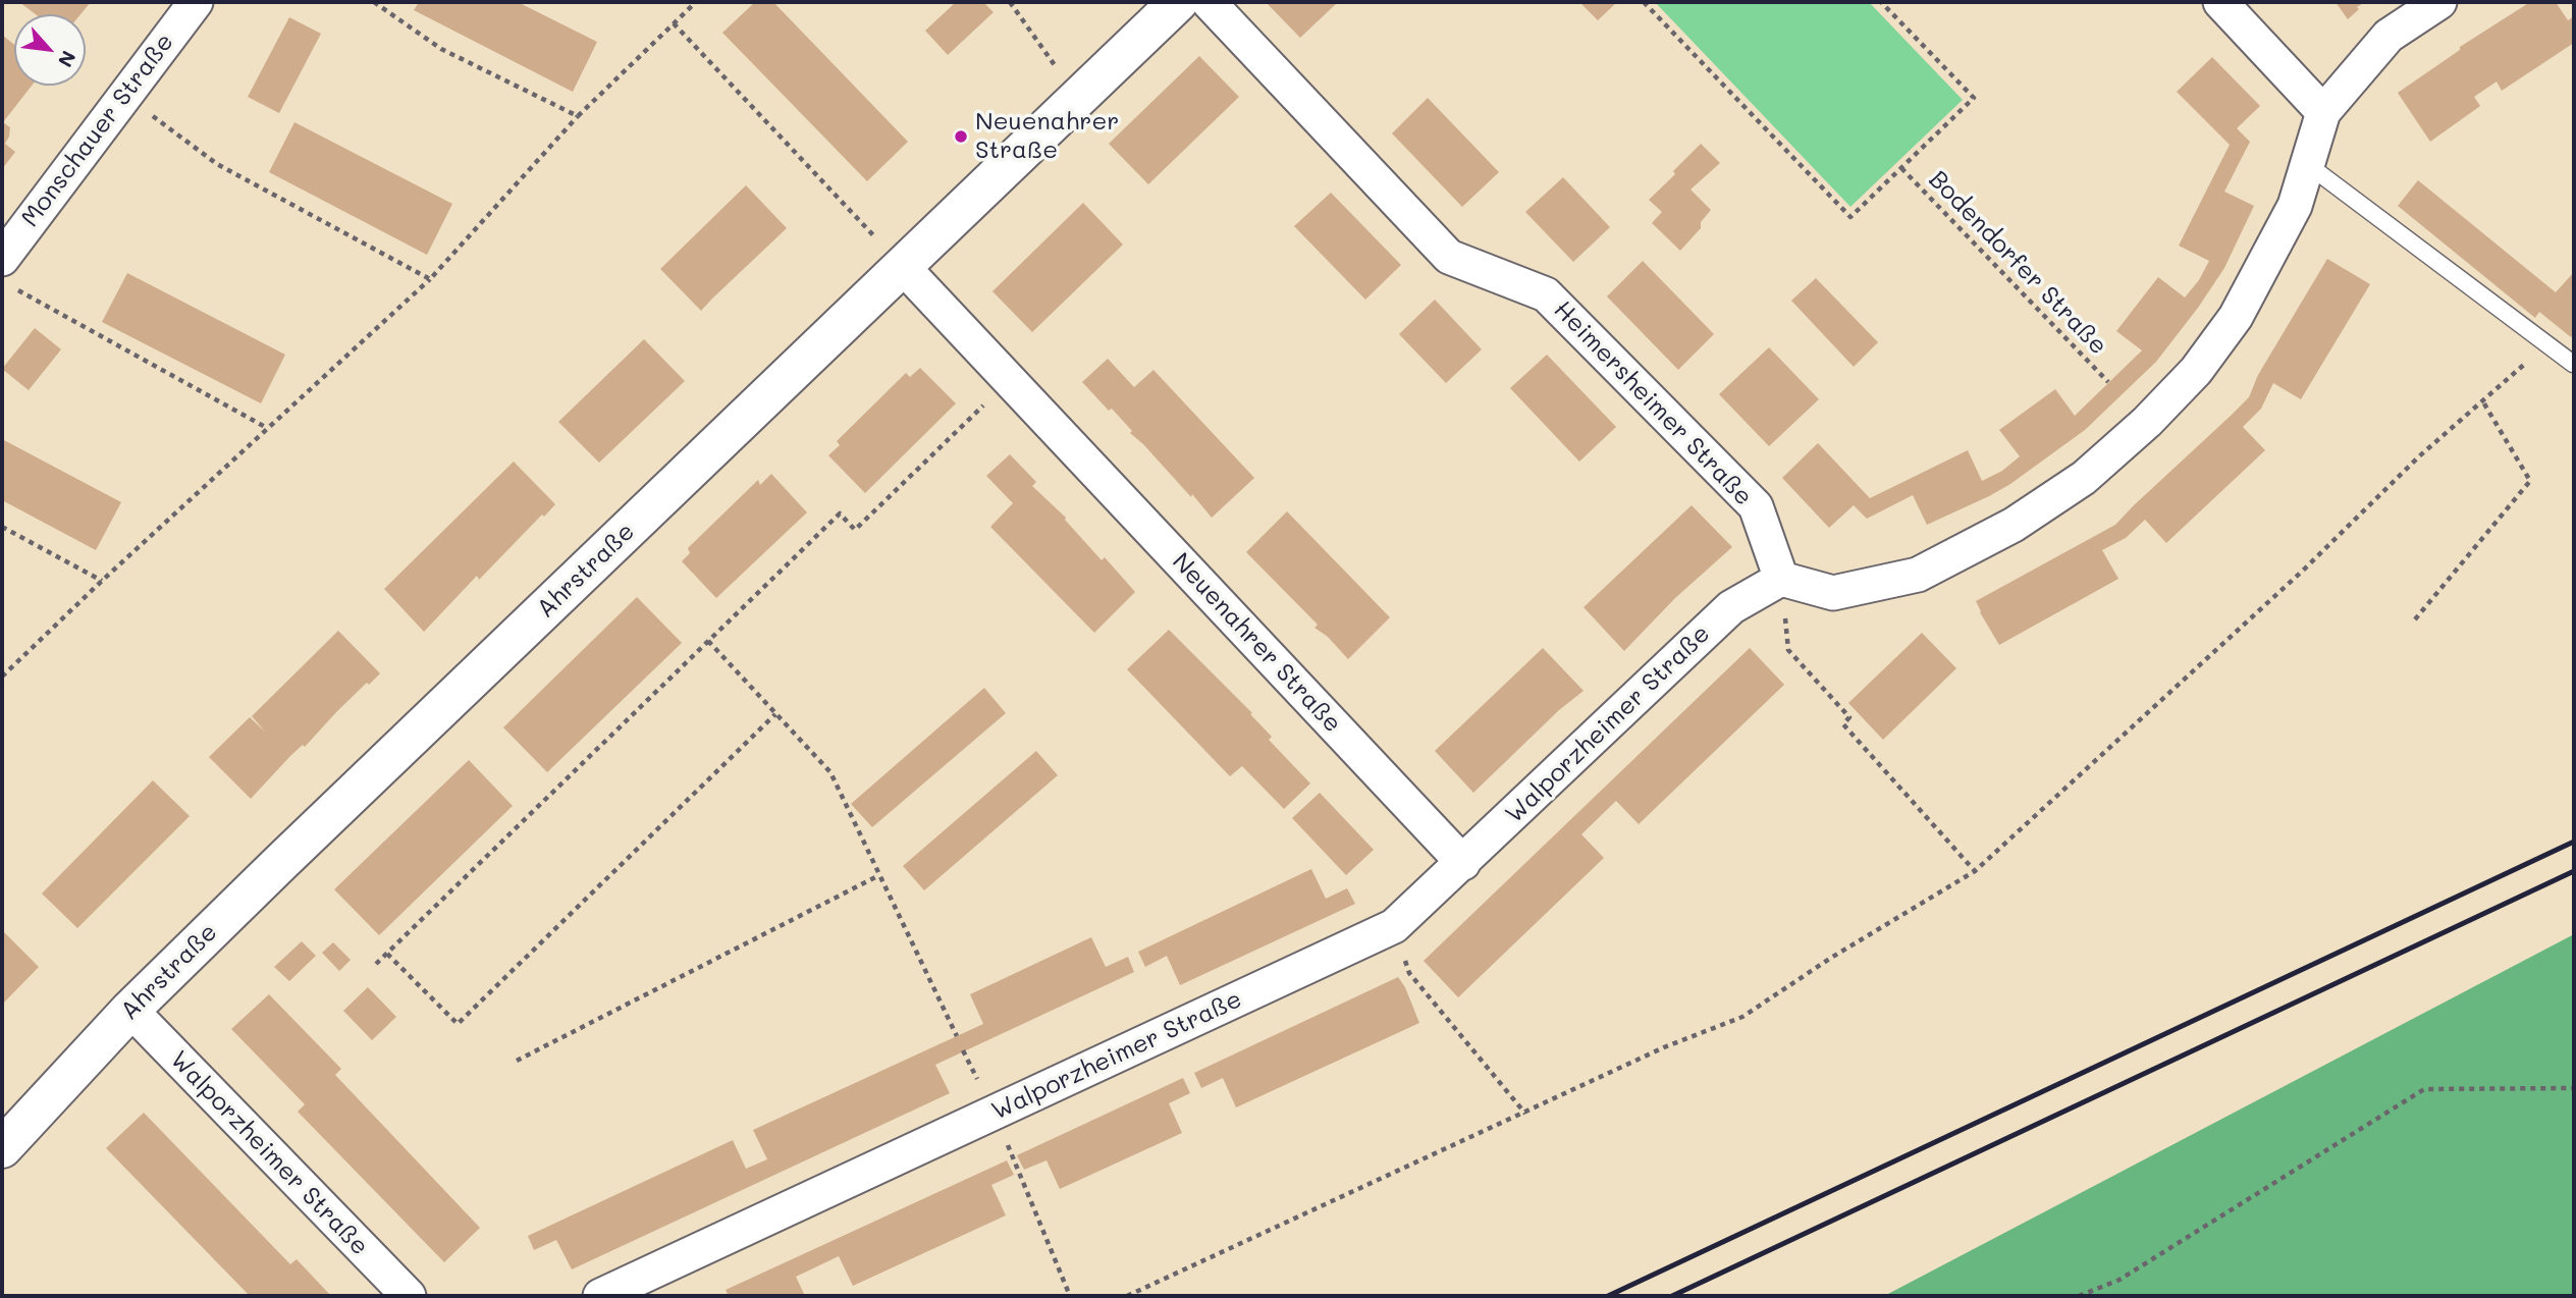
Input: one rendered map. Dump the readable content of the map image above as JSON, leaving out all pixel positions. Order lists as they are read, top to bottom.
{
  "streets": {
    "street": [
      "Monschauer Straße",
      "Heimersheimer Straße",
      "Ahrstraße",
      "Neuenahrer Straße",
      "Walporzheimer Straße"
    ],
    "path": ["Bodendorfer Straße"]
  },
  "crossings": [
    ["Heimersheimer Straße", "Walporzheimer Straße"],
    ["Ahrstraße", "Neuenahrer Straße"],
    ["Ahrstraße", "Walporzheimer Straße"],
    ["Neuenahrer Straße", "Walporzheimer Straße"]
  ],
  "places": ["Neuenahrer Straße"],
  "north": "bottom right"
}
